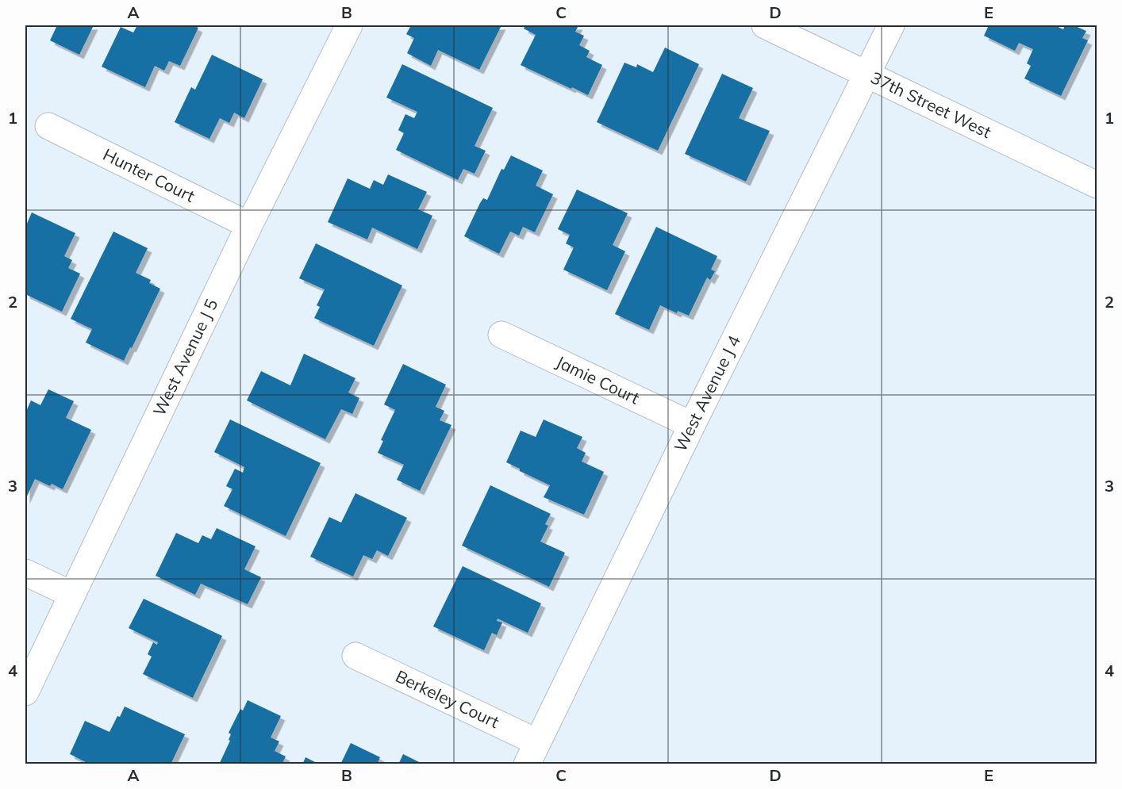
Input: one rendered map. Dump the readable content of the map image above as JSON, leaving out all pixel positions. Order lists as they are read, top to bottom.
{
  "streets": {
    "street": [
      "37th Street West",
      "Hunter Court",
      "West Avenue J 5",
      "Jamie Court",
      "West Avenue J 4",
      "Berkeley Court"
    ]
  },
  "crossings": [
    ["37th Street West", "West Avenue J 4"],
    ["Hunter Court", "West Avenue J 5"],
    ["Jamie Court", "West Avenue J 4"],
    ["West Avenue J 4", "Berkeley Court"]
  ],
  "grid": {
    "columns": [
      "A",
      "B",
      "C",
      "D",
      "E"
    ],
    "rows": [
      "1",
      "2",
      "3",
      "4"
    ]
  }
}
